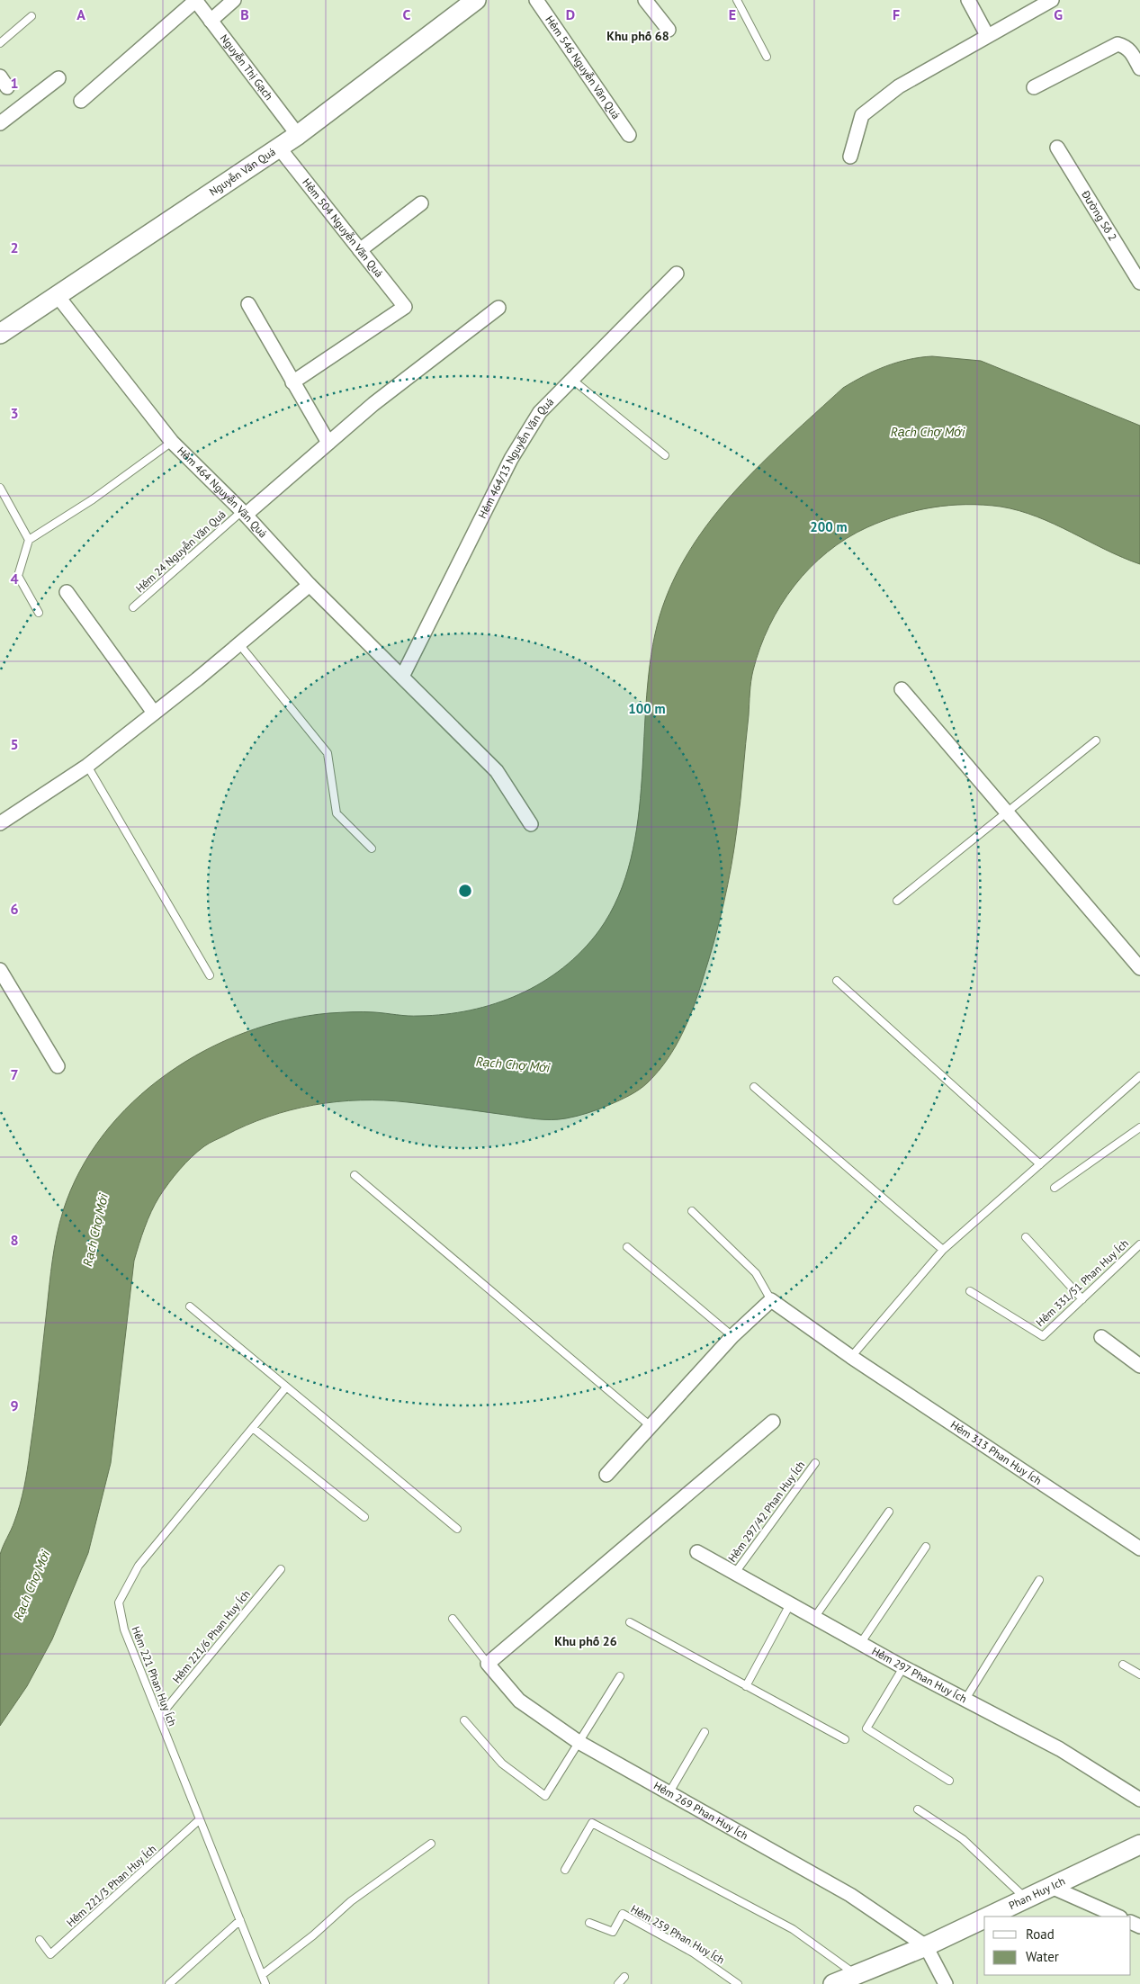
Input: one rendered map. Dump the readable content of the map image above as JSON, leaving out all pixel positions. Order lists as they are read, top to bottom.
{
  "streets": {
    "main road": ["Nguyễn Văn Quá", "Phan Huy Ich"],
    "street": [
      "Nguyễn Thị Gạch",
      "Hẻm 546 Nguyễn Văn Quá",
      "Đường Số 2",
      "Hẻm 504 Nguyễn Văn Quá",
      "Hẻm 464/13 Nguyễn Văn Quá",
      "Hẻm 464 Nguyễn Văn Quá",
      "Hẻm 313 Phan Huy Ích",
      "Hẻm 297 Phan Huy Ích",
      "Hẻm 269 Phan Huy Ích"
    ],
    "lane": [
      "Hẻm 24 Nguyễn Văn Quá",
      "Hẻm 331/51 Phan Huy Ích",
      "Hẻm 297/42 Phan Huy Ích",
      "Hẻm 221/6 Phan Huy Ích",
      "Hẻm 221 Phan Huy Ích",
      "Hẻm 221/3 Phan Huy Ích",
      "Hẻm 259 Phan Huy Ích"
    ]
  },
  "crossings": [
    ["Nguyễn Thị Gạch", "Nguyễn Văn Quá"],
    ["Nguyễn Văn Quá", "Hẻm 504 Nguyễn Văn Quá"],
    ["Nguyễn Văn Quá", "Hẻm 464 Nguyễn Văn Quá"],
    ["Hẻm 464/13 Nguyễn Văn Quá", "Hẻm 464 Nguyễn Văn Quá"],
    ["Hẻm 464 Nguyễn Văn Quá", "Hẻm 24 Nguyễn Văn Quá"],
    ["Hẻm 297/42 Phan Huy Ích", "Hẻm 297 Phan Huy Ích"],
    ["Hẻm 221/6 Phan Huy Ích", "Hẻm 221 Phan Huy Ích"],
    ["Hẻm 221 Phan Huy Ích", "Hẻm 221/3 Phan Huy Ích"],
    ["Hẻm 269 Phan Huy Ích", "Phan Huy Ich"]
  ],
  "districts": ["Khu phố 68", "Khu phố 26"],
  "water": ["Rạch Chợ Mới"],
  "legend": ["Road", "Water"],
  "grid": {
    "columns": [
      "A",
      "B",
      "C",
      "D",
      "E",
      "F",
      "G"
    ],
    "rows": [
      "1",
      "2",
      "3",
      "4",
      "5",
      "6",
      "7",
      "8",
      "9"
    ]
  },
  "rings": ["200 m", "100 m"]
}
